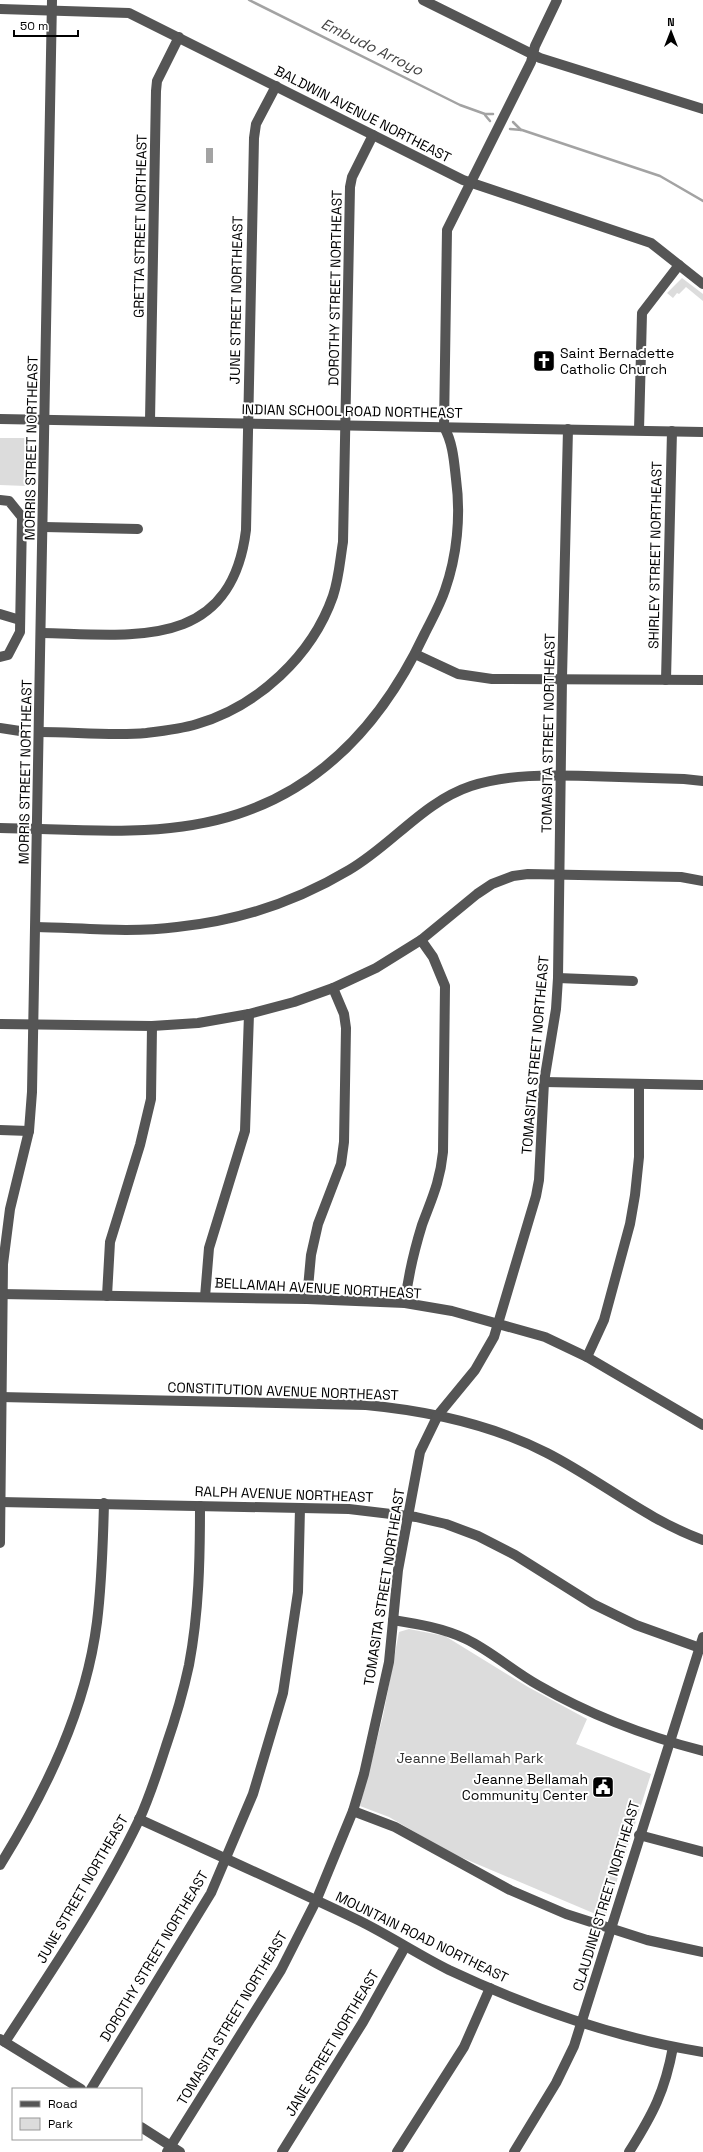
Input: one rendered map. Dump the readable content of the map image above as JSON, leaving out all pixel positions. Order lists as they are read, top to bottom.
{
  "streets": {
    "street": [
      "BALDWIN AVENUE NORTHEAST",
      "GRETTA STREET NORTHEAST",
      "DOROTHY STREET NORTHEAST",
      "JUNE STREET NORTHEAST",
      "INDIAN SCHOOL ROAD NORTHEAST",
      "MORRIS STREET NORTHEAST",
      "SHIRLEY STREET NORTHEAST",
      "TOMASITA STREET NORTHEAST",
      "BELLAMAH AVENUE NORTHEAST",
      "CONSTITUTION AVENUE NORTHEAST",
      "RALPH AVENUE NORTHEAST",
      "CLAUDINE STREET NORTHEAST",
      "MOUNTAIN ROAD NORTHEAST",
      "JANE STREET NORTHEAST"
    ]
  },
  "crossings": [
    ["BALDWIN AVENUE NORTHEAST", "GRETTA STREET NORTHEAST"],
    ["BALDWIN AVENUE NORTHEAST", "DOROTHY STREET NORTHEAST"],
    ["BALDWIN AVENUE NORTHEAST", "JUNE STREET NORTHEAST"],
    ["BALDWIN AVENUE NORTHEAST", "MORRIS STREET NORTHEAST"],
    ["GRETTA STREET NORTHEAST", "INDIAN SCHOOL ROAD NORTHEAST"],
    ["DOROTHY STREET NORTHEAST", "INDIAN SCHOOL ROAD NORTHEAST"],
    ["DOROTHY STREET NORTHEAST", "MORRIS STREET NORTHEAST"],
    ["DOROTHY STREET NORTHEAST", "RALPH AVENUE NORTHEAST"],
    ["DOROTHY STREET NORTHEAST", "MOUNTAIN ROAD NORTHEAST"],
    ["JUNE STREET NORTHEAST", "INDIAN SCHOOL ROAD NORTHEAST"],
    ["JUNE STREET NORTHEAST", "MORRIS STREET NORTHEAST"],
    ["JUNE STREET NORTHEAST", "RALPH AVENUE NORTHEAST"],
    ["JUNE STREET NORTHEAST", "MOUNTAIN ROAD NORTHEAST"],
    ["INDIAN SCHOOL ROAD NORTHEAST", "MORRIS STREET NORTHEAST"],
    ["INDIAN SCHOOL ROAD NORTHEAST", "SHIRLEY STREET NORTHEAST"],
    ["INDIAN SCHOOL ROAD NORTHEAST", "TOMASITA STREET NORTHEAST"],
    ["MORRIS STREET NORTHEAST", "BELLAMAH AVENUE NORTHEAST"],
    ["MORRIS STREET NORTHEAST", "CONSTITUTION AVENUE NORTHEAST"],
    ["MORRIS STREET NORTHEAST", "RALPH AVENUE NORTHEAST"],
    ["TOMASITA STREET NORTHEAST", "BELLAMAH AVENUE NORTHEAST"],
    ["TOMASITA STREET NORTHEAST", "CONSTITUTION AVENUE NORTHEAST"],
    ["TOMASITA STREET NORTHEAST", "RALPH AVENUE NORTHEAST"],
    ["TOMASITA STREET NORTHEAST", "MOUNTAIN ROAD NORTHEAST"],
    ["RALPH AVENUE NORTHEAST", "CLAUDINE STREET NORTHEAST"],
    ["CLAUDINE STREET NORTHEAST", "MOUNTAIN ROAD NORTHEAST"],
    ["MOUNTAIN ROAD NORTHEAST", "JANE STREET NORTHEAST"]
  ],
  "water": ["Embudo Arroyo"],
  "parks": ["Jeanne Bellamah Park"],
  "places": {
    "church": ["Saint Bernadette Catholic Church"],
    "public building": ["Jeanne Bellamah Community Center"]
  },
  "legend": ["Road", "Park"],
  "scale_bar": "50 m",
  "north": "top"
}
